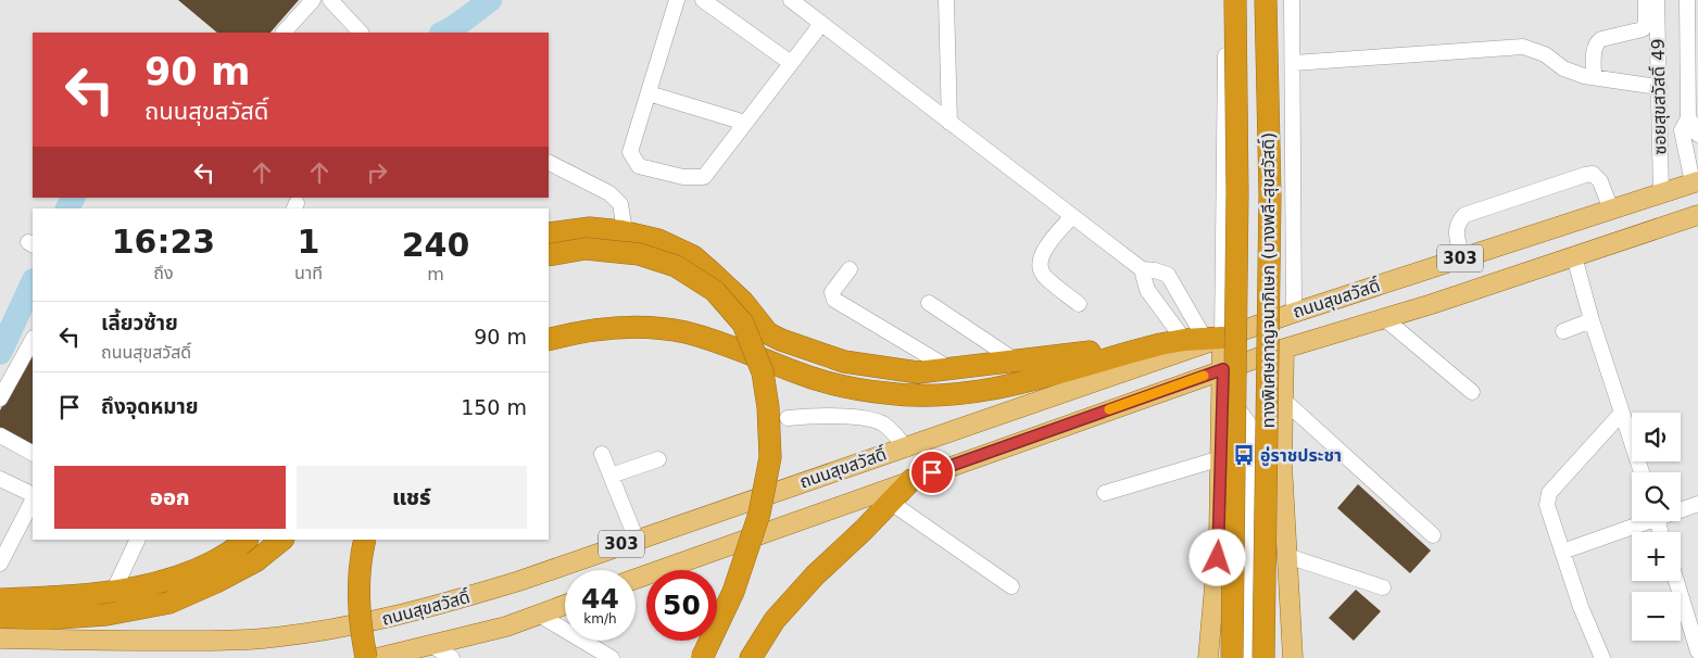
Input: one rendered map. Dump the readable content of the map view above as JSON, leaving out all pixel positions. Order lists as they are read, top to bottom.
{
  "streets": {
    "highway": ["ทางพิเศษกาญจนาภิเษก (บางพลี-สุขสวัสดิ์)"],
    "main road": ["303", "ถนนสุขสวัสดิ์"],
    "street": ["ซอยสุขสวัสดิ์ 49"]
  },
  "crossings": [
    ["ซอยสุขสวัสดิ์ 49", "ถนนสุขสวัสดิ์"]
  ],
  "places": {
    "bus stop": ["อู่ราชประชา"]
  },
  "page": {
    "turn": ["90 m", "ถนนสุขสวัสดิ์"],
    "eta": [
      "16:23",
      "ถึง",
      "1",
      "นาที",
      "240",
      "m"
    ],
    "list": [
      {
        "name": "เลี้ยวซ้าย",
        "note": "ถนนสุขสวัสดิ์",
        "value": "90 m"
      },
      {
        "name": "ถึงจุดหมาย",
        "value": "150 m"
      }
    ],
    "map_buttons": ["+", "−"],
    "buttons": ["ออก", "แชร์"],
    "speed": "44 km/h",
    "limit": "50"
  }
}
